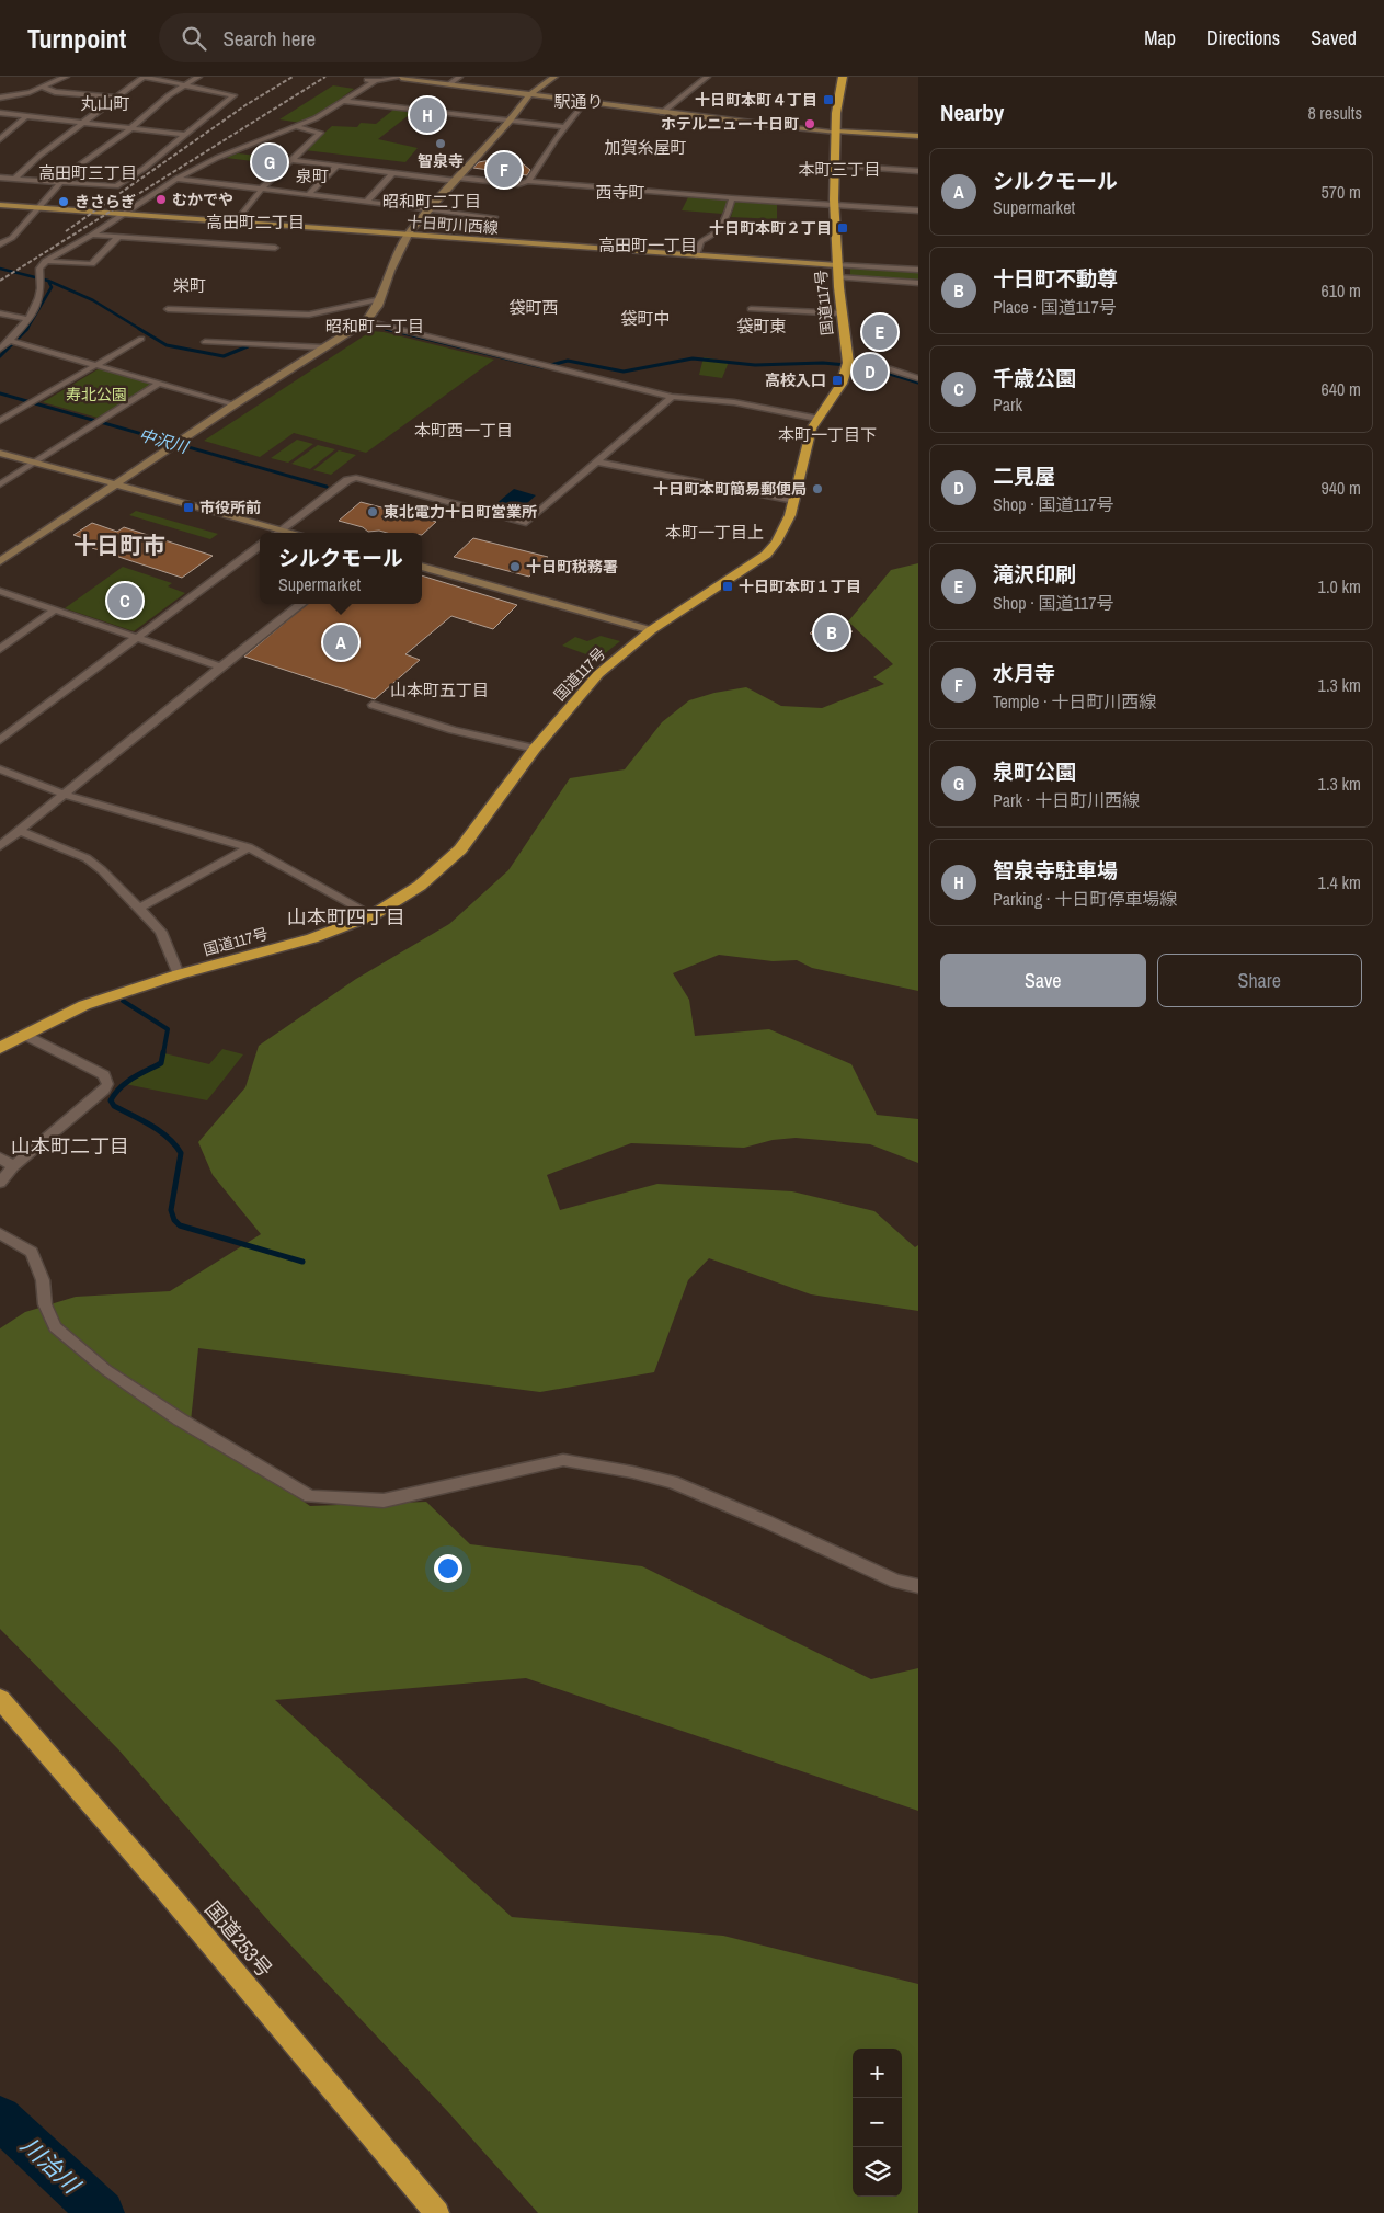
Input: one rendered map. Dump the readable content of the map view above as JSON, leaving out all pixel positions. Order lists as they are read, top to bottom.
{
  "streets": {
    "highway": ["国道117号", "国道253号"],
    "main road": ["十日町川西線"]
  },
  "crossings": [
    ["十日町川西線", "国道117号"]
  ],
  "districts": [
    "駅通り",
    "丸山町",
    "加賀糸屋町",
    "本町三丁目",
    "高田町三丁目",
    "泉町",
    "西寺町",
    "昭和町二丁目",
    "高田町二丁目",
    "高田町一丁目",
    "栄町",
    "袋町西",
    "袋町中",
    "昭和町一丁目",
    "袋町東",
    "本町西一丁目",
    "本町一丁目下",
    "本町一丁目上",
    "十日町市",
    "山本町五丁目",
    "山本町四丁目",
    "山本町二丁目"
  ],
  "water": ["中沢川", "川治川"],
  "parks": ["寿北公園"],
  "places": {
    "transit": [
      "十日町本町４丁目",
      "十日町本町２丁目",
      "高校入口",
      "市役所前",
      "十日町本町１丁目"
    ],
    "other": [
      "ホテルニュー十日町",
      "智泉寺",
      "むかでや",
      "きさらぎ",
      "十日町本町簡易郵便局",
      "東北電力十日町営業所",
      "十日町税務署"
    ]
  },
  "page": {
    "header": "Turnpoint",
    "search": "Search here",
    "nav": ["Map", "Directions", "Saved"],
    "heading": ["Nearby", "8 results"],
    "pins": [
      "H",
      "G",
      "F",
      "E",
      "D",
      "C",
      "B",
      "A"
    ],
    "list": [
      {
        "mark": "A",
        "name": "シルクモール",
        "note": "Supermarket",
        "value": "570 m"
      },
      {
        "mark": "B",
        "name": "十日町不動尊",
        "note": "Place · 国道117号",
        "value": "610 m"
      },
      {
        "mark": "C",
        "name": "千歳公園",
        "note": "Park",
        "value": "640 m"
      },
      {
        "mark": "D",
        "name": "二見屋",
        "note": "Shop · 国道117号",
        "value": "940 m"
      },
      {
        "mark": "E",
        "name": "滝沢印刷",
        "note": "Shop · 国道117号",
        "value": "1.0 km"
      },
      {
        "mark": "F",
        "name": "水月寺",
        "note": "Temple · 十日町川西線",
        "value": "1.3 km"
      },
      {
        "mark": "G",
        "name": "泉町公園",
        "note": "Park · 十日町川西線",
        "value": "1.3 km"
      },
      {
        "mark": "H",
        "name": "智泉寺駐車場",
        "note": "Parking · 十日町停車場線",
        "value": "1.4 km"
      }
    ],
    "popup": ["シルクモール", "Supermarket"],
    "buttons": ["Save", "Share"],
    "map_buttons": ["+", "−"]
  }
}
